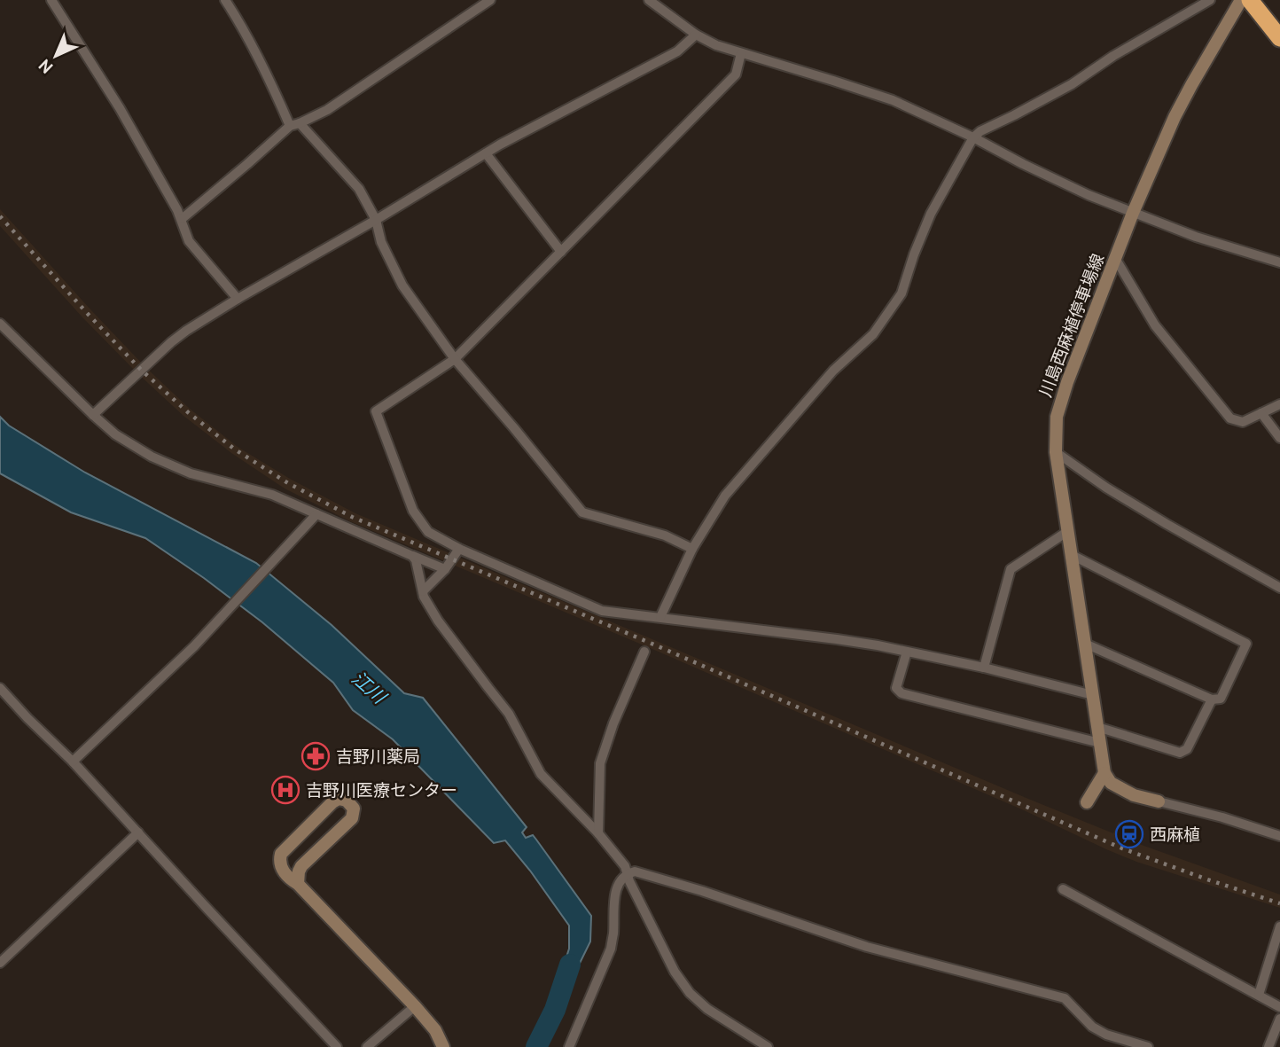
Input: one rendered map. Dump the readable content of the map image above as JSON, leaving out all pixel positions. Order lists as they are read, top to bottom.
{
  "streets": {
    "main road": ["川島西麻植停車場線"]
  },
  "water": ["江川"],
  "places": {
    "pharmacy": ["吉野川薬局"],
    "hospital": ["吉野川医療センター"],
    "station": ["西麻植"]
  },
  "north": "bottom left"
}
